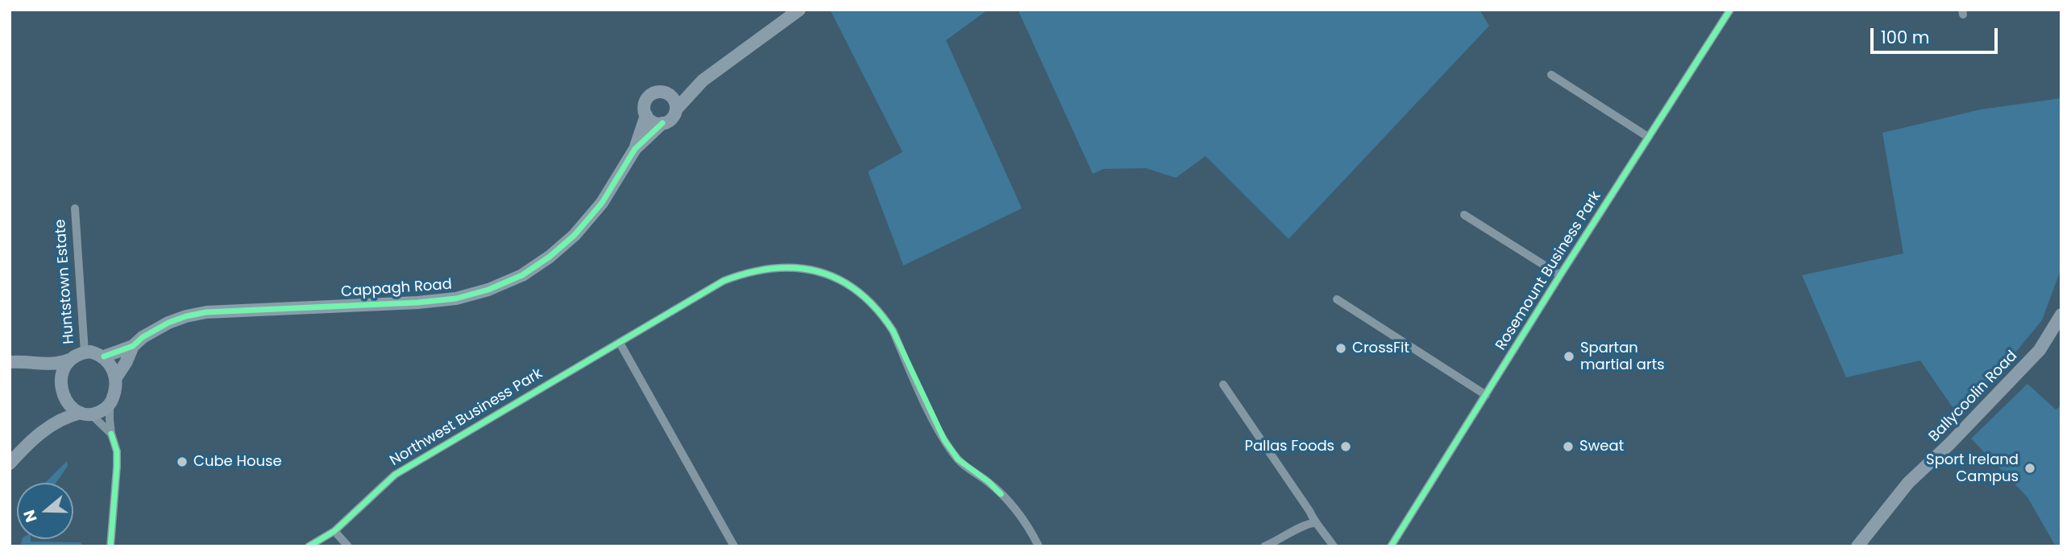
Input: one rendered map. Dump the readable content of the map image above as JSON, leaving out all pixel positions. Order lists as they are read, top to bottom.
{
  "streets": {
    "street": [
      "Rosemount Business Park",
      "Huntstown Estate",
      "Cappagh Road",
      "Ballycoolin Road",
      "Northwest Business Park"
    ]
  },
  "crossings": [
    ["Huntstown Estate", "Cappagh Road"]
  ],
  "places": [
    "CrossFit",
    "Spartan martial arts",
    "Pallas Foods",
    "Sweat",
    "Cube House",
    "Sport Ireland Campus"
  ],
  "scale_bar": "100 m",
  "north": "left"
}
